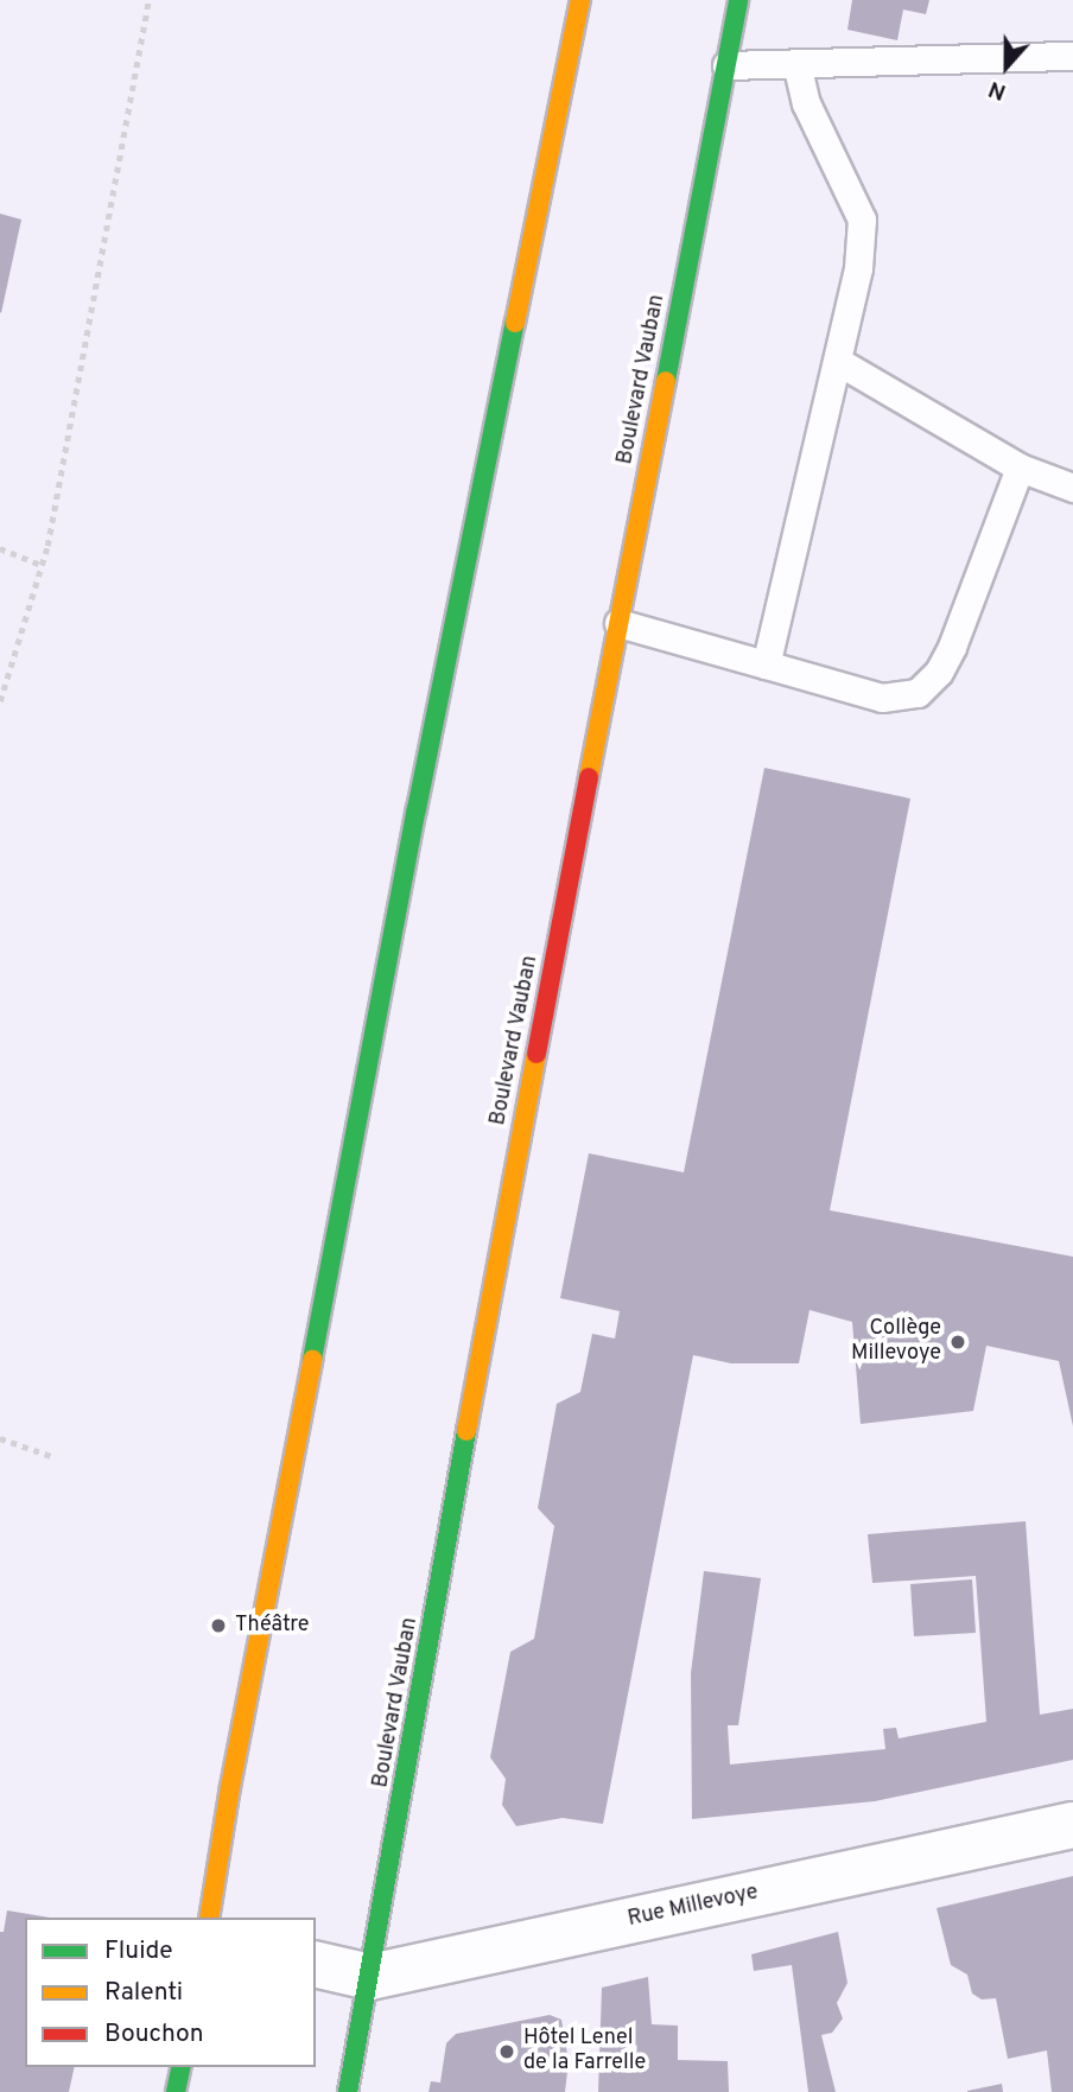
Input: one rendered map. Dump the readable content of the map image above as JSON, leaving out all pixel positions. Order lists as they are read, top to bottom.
{
  "streets": {
    "main road": ["Boulevard Vauban"],
    "street": ["Rue Millevoye"]
  },
  "crossings": [
    ["Boulevard Vauban", "Rue Millevoye"]
  ],
  "places": ["Collège Millevoye", "Théâtre", "Hôtel Lenel de la Farrelle"],
  "legend": ["Fluide", "Ralenti", "Bouchon"],
  "north": "bottom"
}
